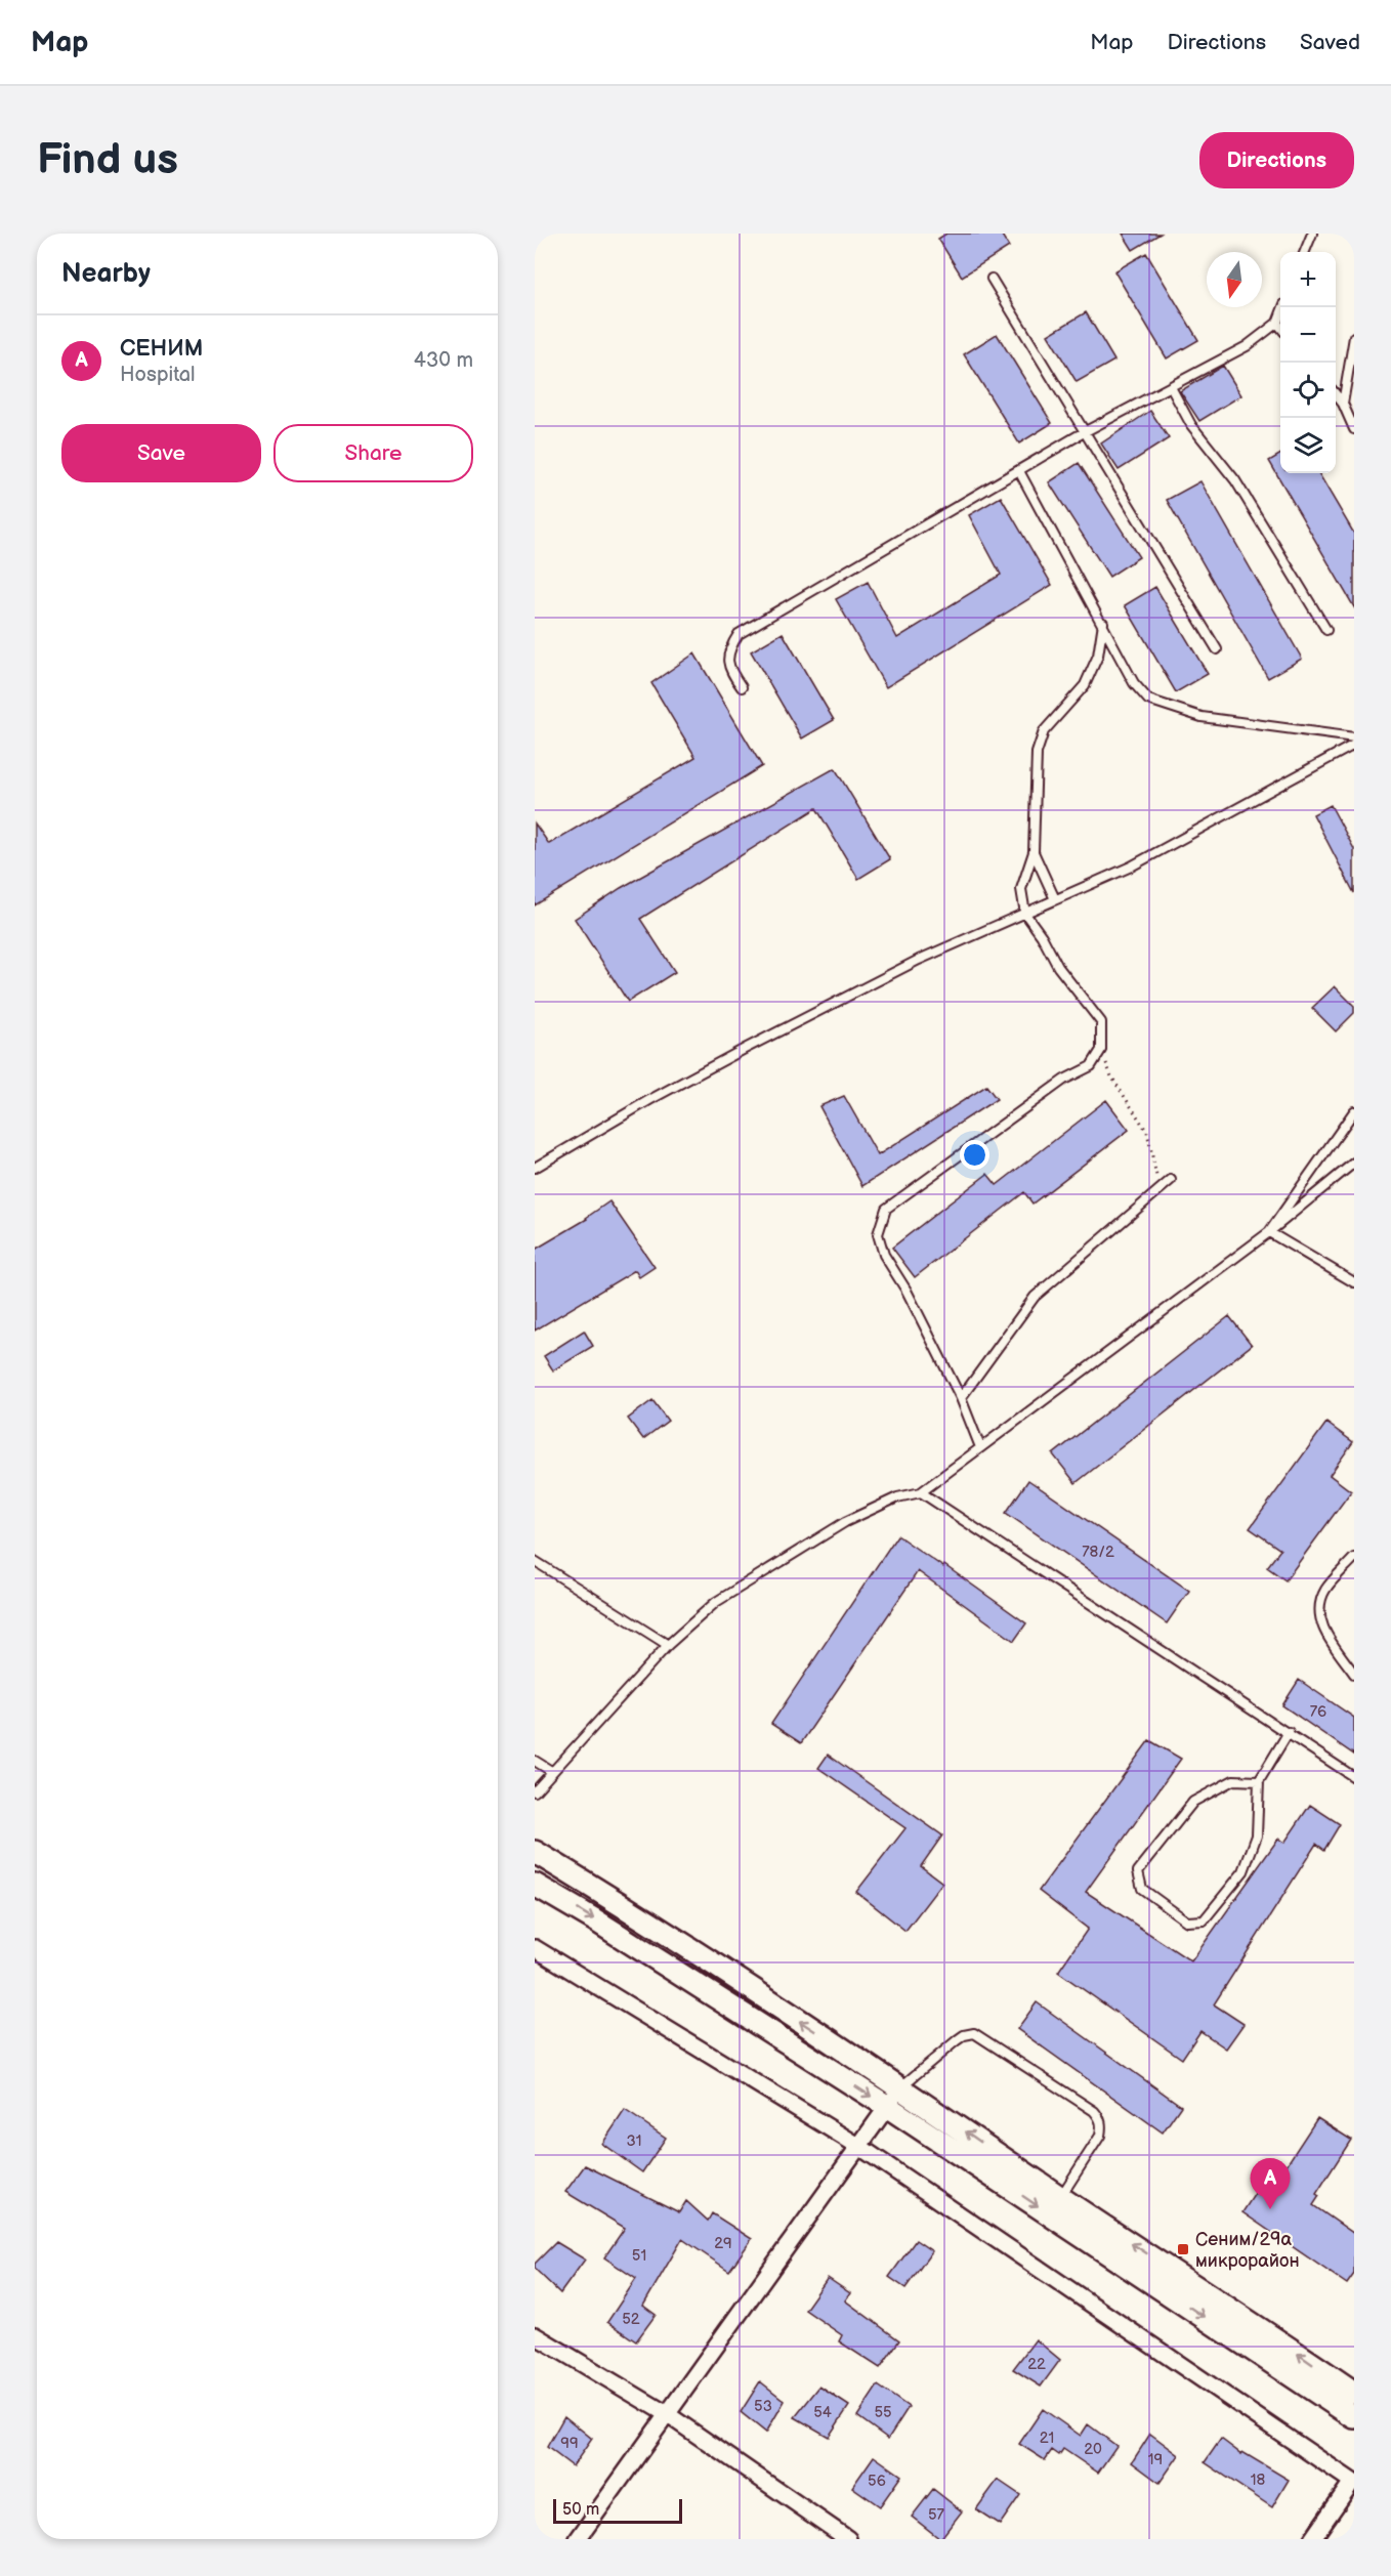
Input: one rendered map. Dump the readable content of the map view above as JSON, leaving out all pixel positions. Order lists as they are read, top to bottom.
{
  "places": {
    "transit": ["Сеним/29а микрорайон"]
  },
  "house_numbers": [
    "78/2",
    "76",
    "31",
    "29",
    "51",
    "52",
    "22",
    "53",
    "54",
    "55",
    "21",
    "99",
    "20",
    "19",
    "18",
    "56",
    "57"
  ],
  "scale_bar": "50 m",
  "north": "bottom",
  "page": {
    "header": "Map",
    "nav": ["Map", "Directions", "Saved"],
    "buttons": [
      "Directions",
      ["Save", "Share"]
    ],
    "title": "Find us",
    "heading": "Nearby",
    "map_buttons": ["+", "−"],
    "list": [
      {
        "mark": "A",
        "name": "СЕНИМ",
        "note": "Hospital",
        "value": "430 m"
      }
    ],
    "pins": "A",
    "scale": "50 m"
  }
}
